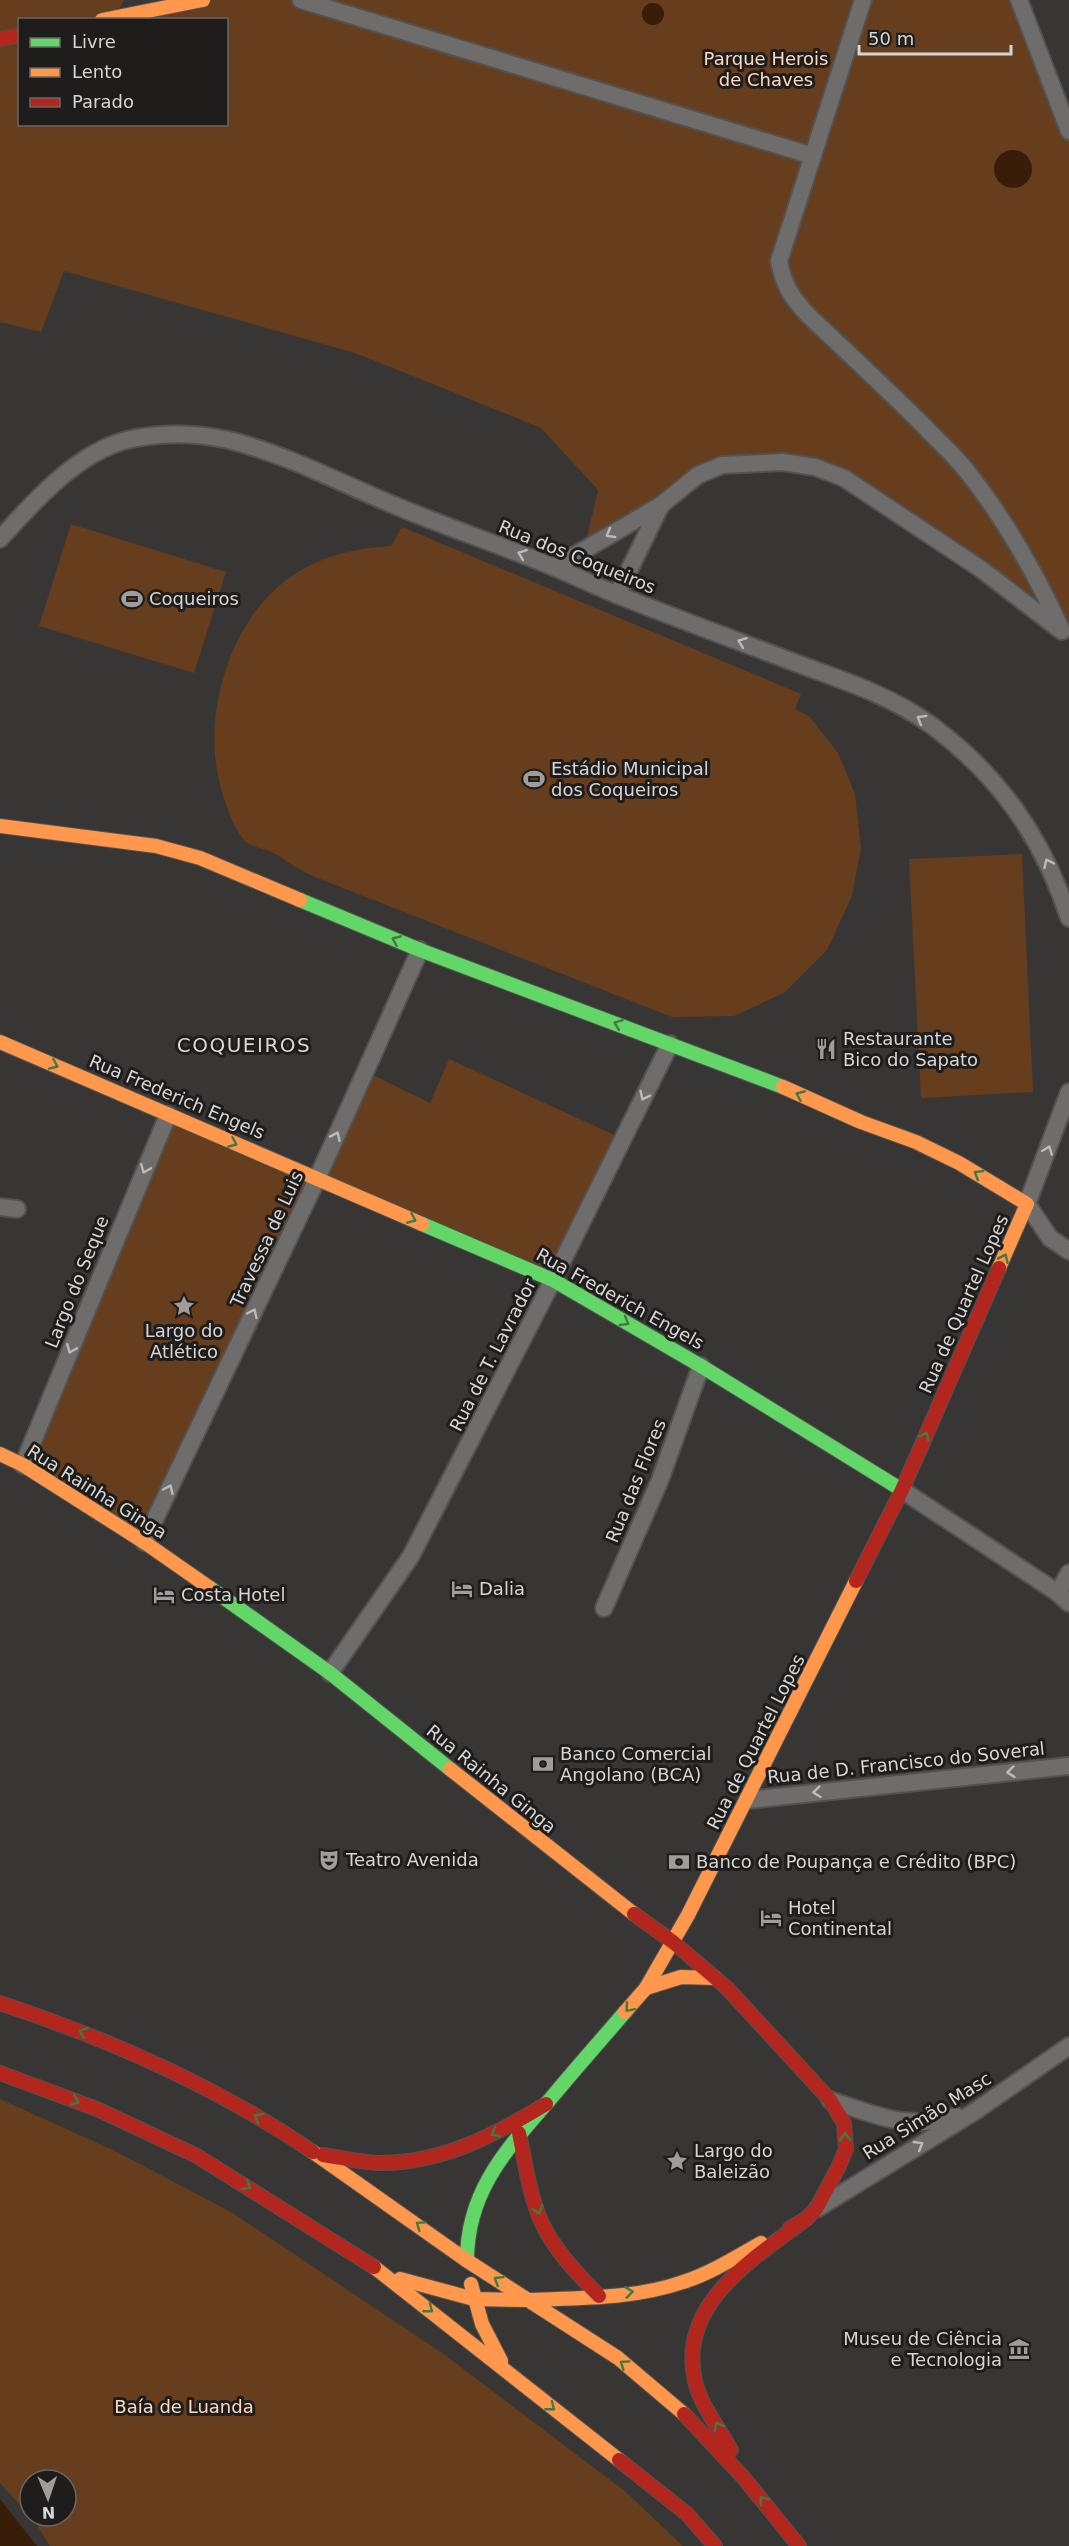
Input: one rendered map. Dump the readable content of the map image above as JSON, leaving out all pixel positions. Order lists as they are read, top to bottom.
{
  "streets": {
    "street": [
      "Rua dos Coqueiros",
      "Rua Frederich Engels",
      "Travessa de Luis",
      "Largo do Seque",
      "Rua de Quartel Lopes",
      "Rua de T. Lavrador",
      "Rua das Flores",
      "Rua Rainha Ginga",
      "Rua de D. Francisco do Soveral",
      "Rua Simão Masc"
    ]
  },
  "crossings": [
    ["Rua Frederich Engels", "Travessa de Luis"],
    ["Rua Frederich Engels", "Largo do Seque"],
    ["Rua Frederich Engels", "Rua de Quartel Lopes"],
    ["Rua Frederich Engels", "Rua de T. Lavrador"],
    ["Rua Frederich Engels", "Rua das Flores"],
    ["Travessa de Luis", "Rua Rainha Ginga"],
    ["Largo do Seque", "Rua Rainha Ginga"],
    ["Rua de Quartel Lopes", "Rua Rainha Ginga"],
    ["Rua de Quartel Lopes", "Rua de D. Francisco do Soveral"],
    ["Rua de T. Lavrador", "Rua Rainha Ginga"],
    ["Rua Rainha Ginga", "Rua Simão Masc"]
  ],
  "one_way": [
    "Rua dos Coqueiros",
    "Rua Frederich Engels",
    "Travessa de Luis",
    "Largo do Seque",
    "Rua de T. Lavrador",
    "Rua de D. Francisco do Soveral",
    "Rua Simão Masc"
  ],
  "districts": ["COQUEIROS"],
  "parks": ["Parque Herois de Chaves", "Baía de Luanda"],
  "places": {
    "sports": ["Coqueiros", "Estádio Municipal dos Coqueiros"],
    "restaurant": ["Restaurante Bico do Sapato"],
    "place": ["Largo do Atlético", "Largo do Baleizão"],
    "hotel": ["Dalia", "Costa Hotel", "Hotel Continental"],
    "bank": ["Banco Comercial Angolano (BCA)", "Banco de Poupança e Crédito (BPC)"],
    "theatre": ["Teatro Avenida"],
    "museum": ["Museu de Ciência e Tecnologia"]
  },
  "legend": ["Livre", "Lento", "Parado"],
  "scale_bar": "50 m",
  "north": "bottom"
}
